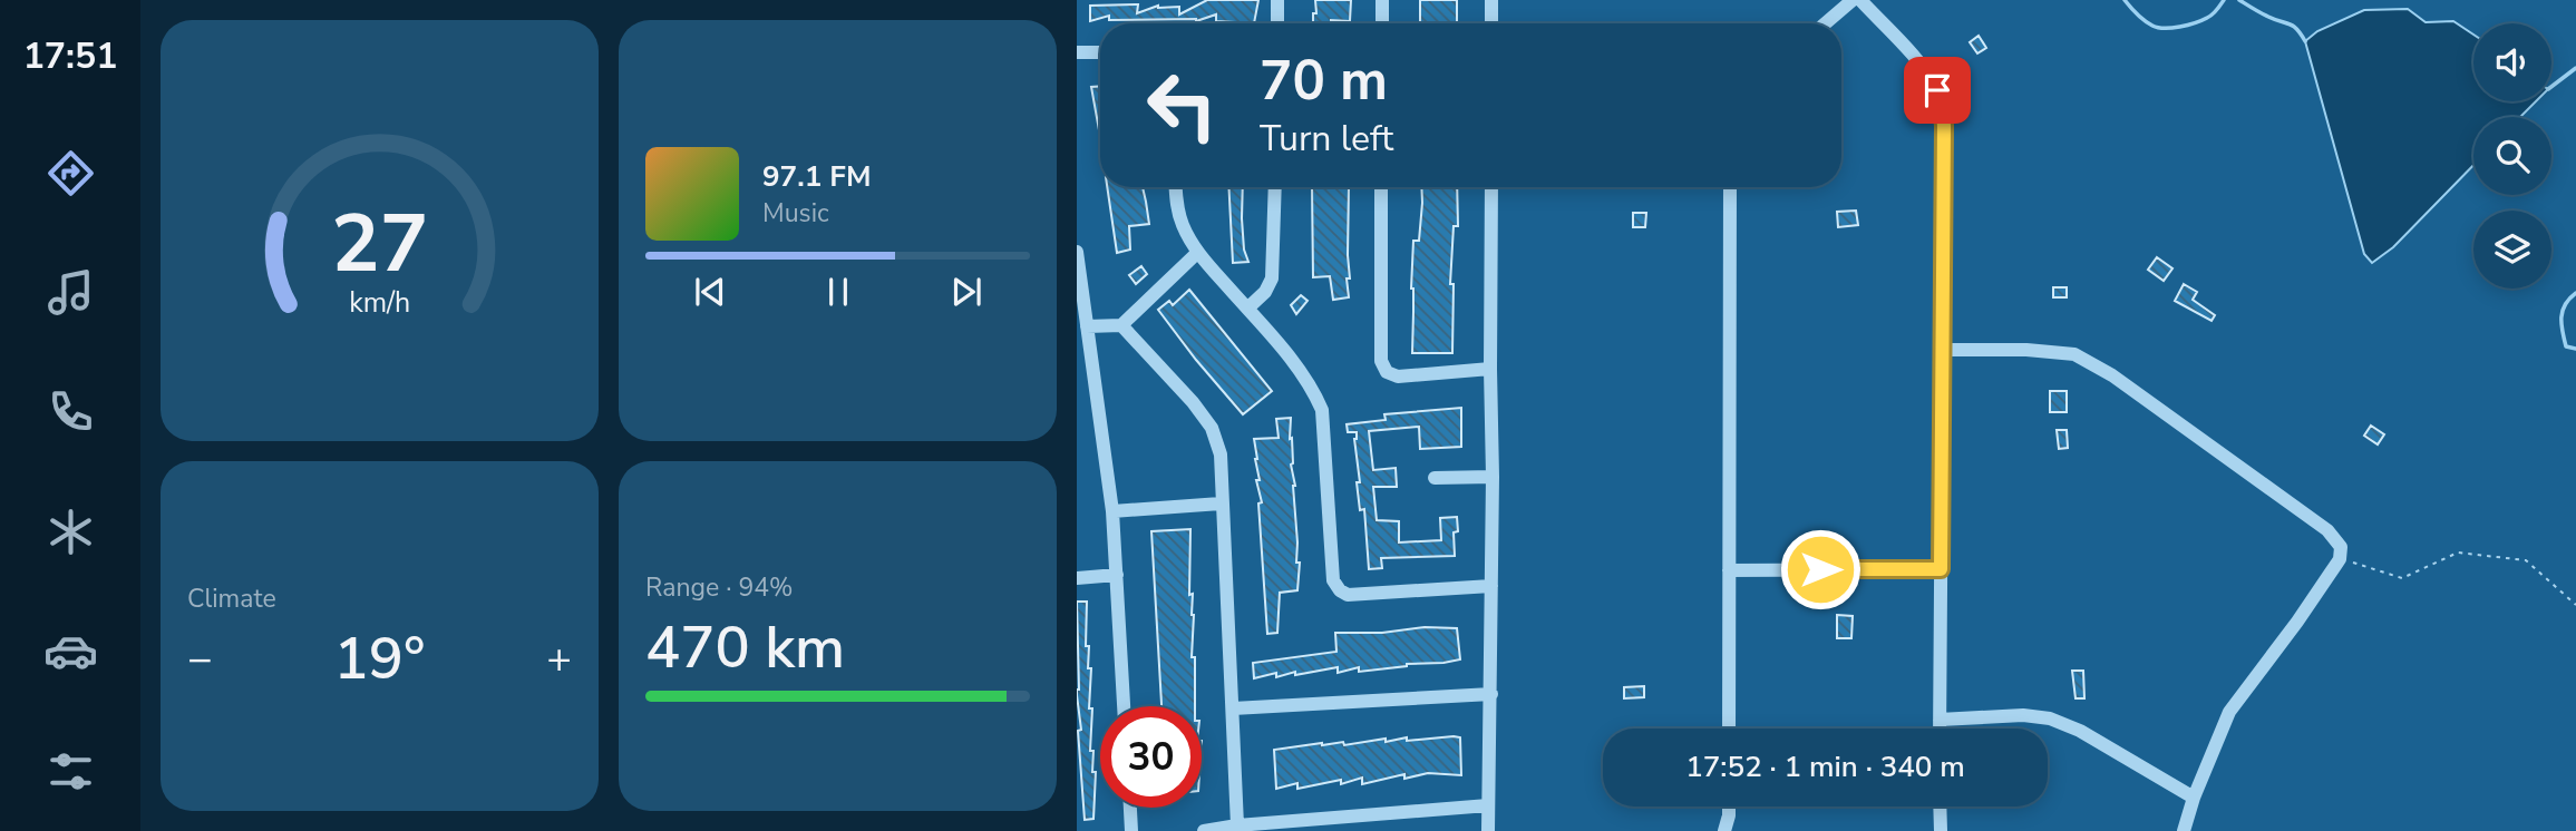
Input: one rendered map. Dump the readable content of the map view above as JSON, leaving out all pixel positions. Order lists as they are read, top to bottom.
{
  "page": {
    "tabs": "17:51",
    "turn": ["70 m", "Turn left"],
    "song": ["97.1 FM", "Music"],
    "tile": [
      "Climate",
      ["Range · 94%", "470 km"]
    ],
    "heat": ["−", "19°", "+"],
    "limit": "30",
    "trip": "17:52 · 1 min · 340 m",
    "gauge": ["27", "km/h"]
  }
}
